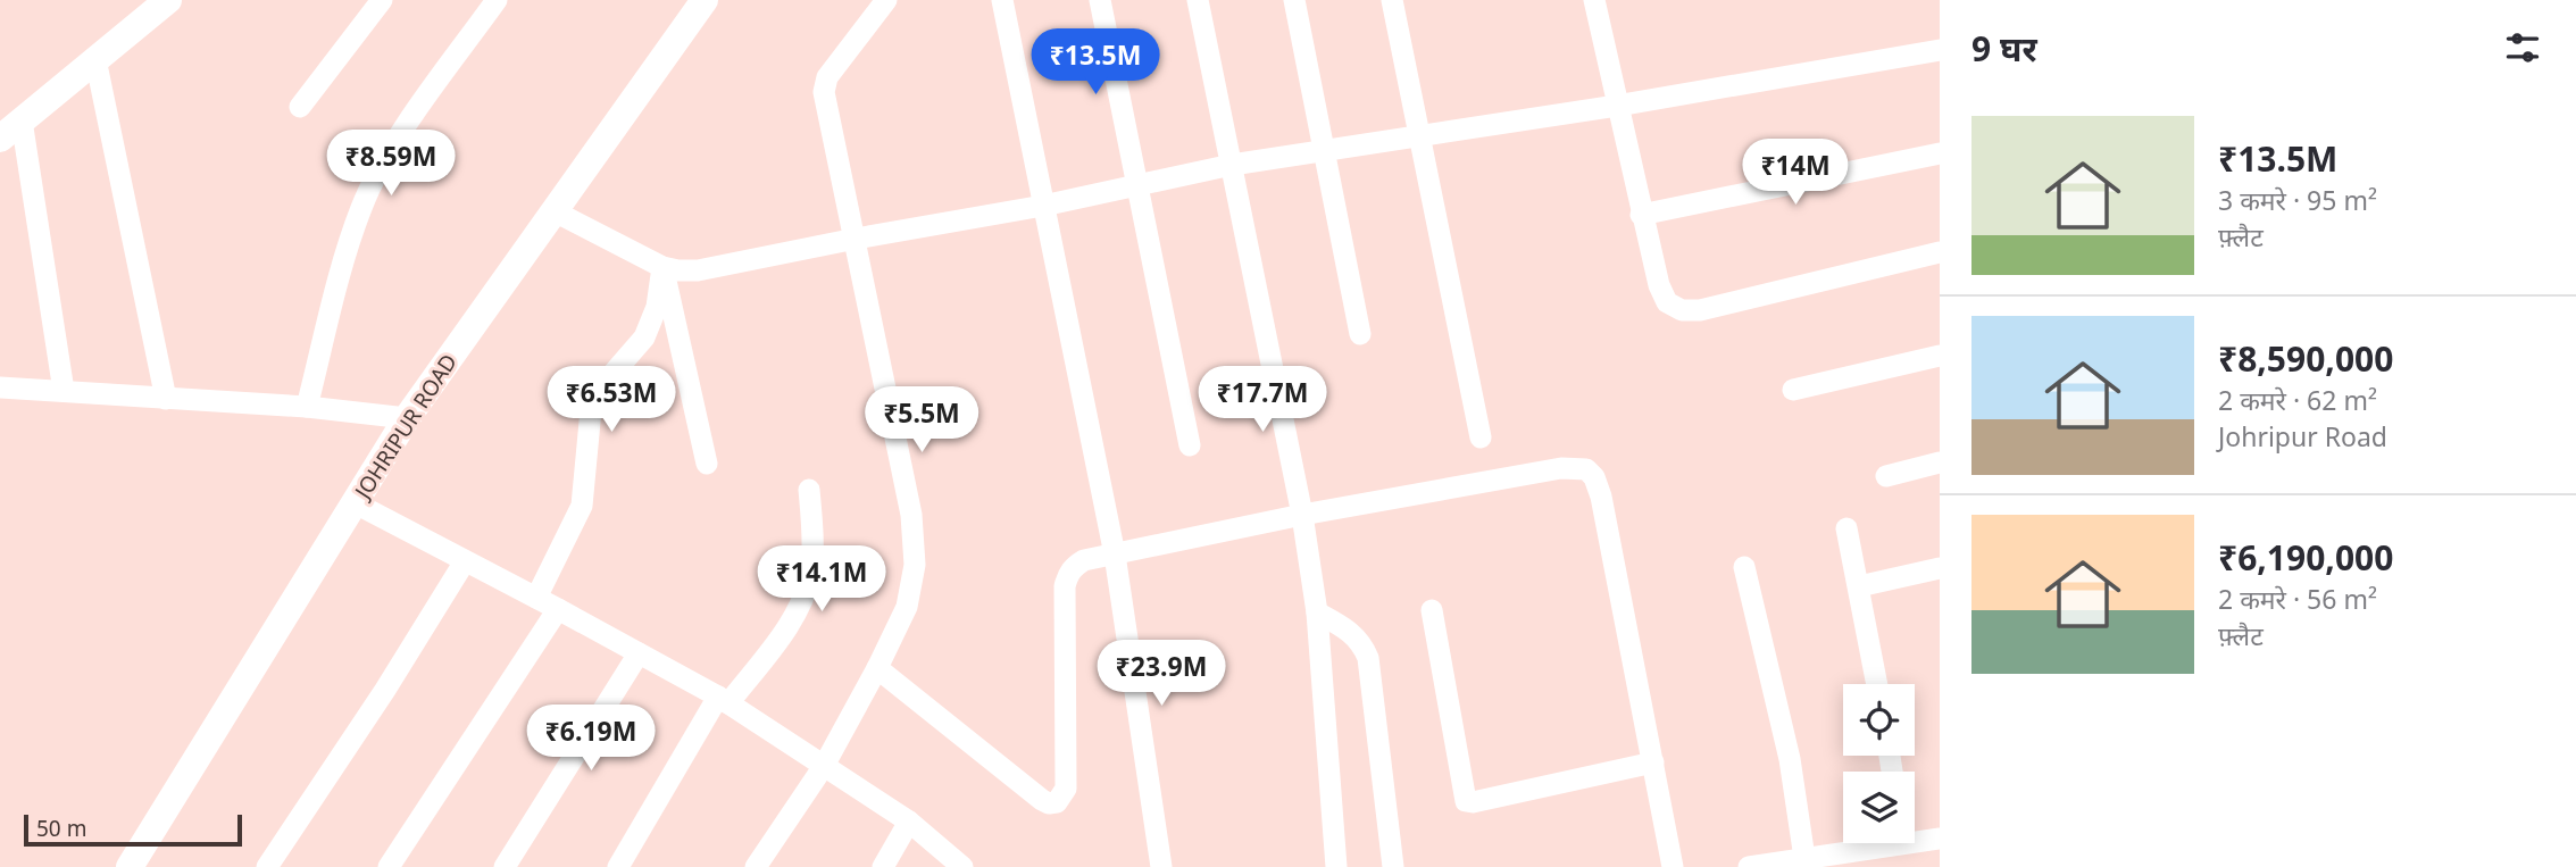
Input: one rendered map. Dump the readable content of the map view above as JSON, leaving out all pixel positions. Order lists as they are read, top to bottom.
{
  "streets": {
    "street": ["JOHRIPUR ROAD"]
  },
  "scale_bar": "50 m",
  "page": {
    "heading": "9 घर",
    "price": [
      "₹13.5M",
      "₹8.59M",
      "₹14M",
      "₹6.53M",
      "₹17.7M",
      "₹5.5M",
      "₹14.1M",
      "₹23.9M",
      "₹6.19M"
    ],
    "list": [
      {
        "name": "₹13.5M",
        "note": "3 कमरे · 95 m² · फ़्लैट"
      },
      {
        "name": "₹8,590,000",
        "note": "2 कमरे · 62 m² · Johripur Road"
      },
      {
        "name": "₹6,190,000",
        "note": "2 कमरे · 56 m² · फ़्लैट"
      }
    ],
    "scale": "50 m"
  }
}
